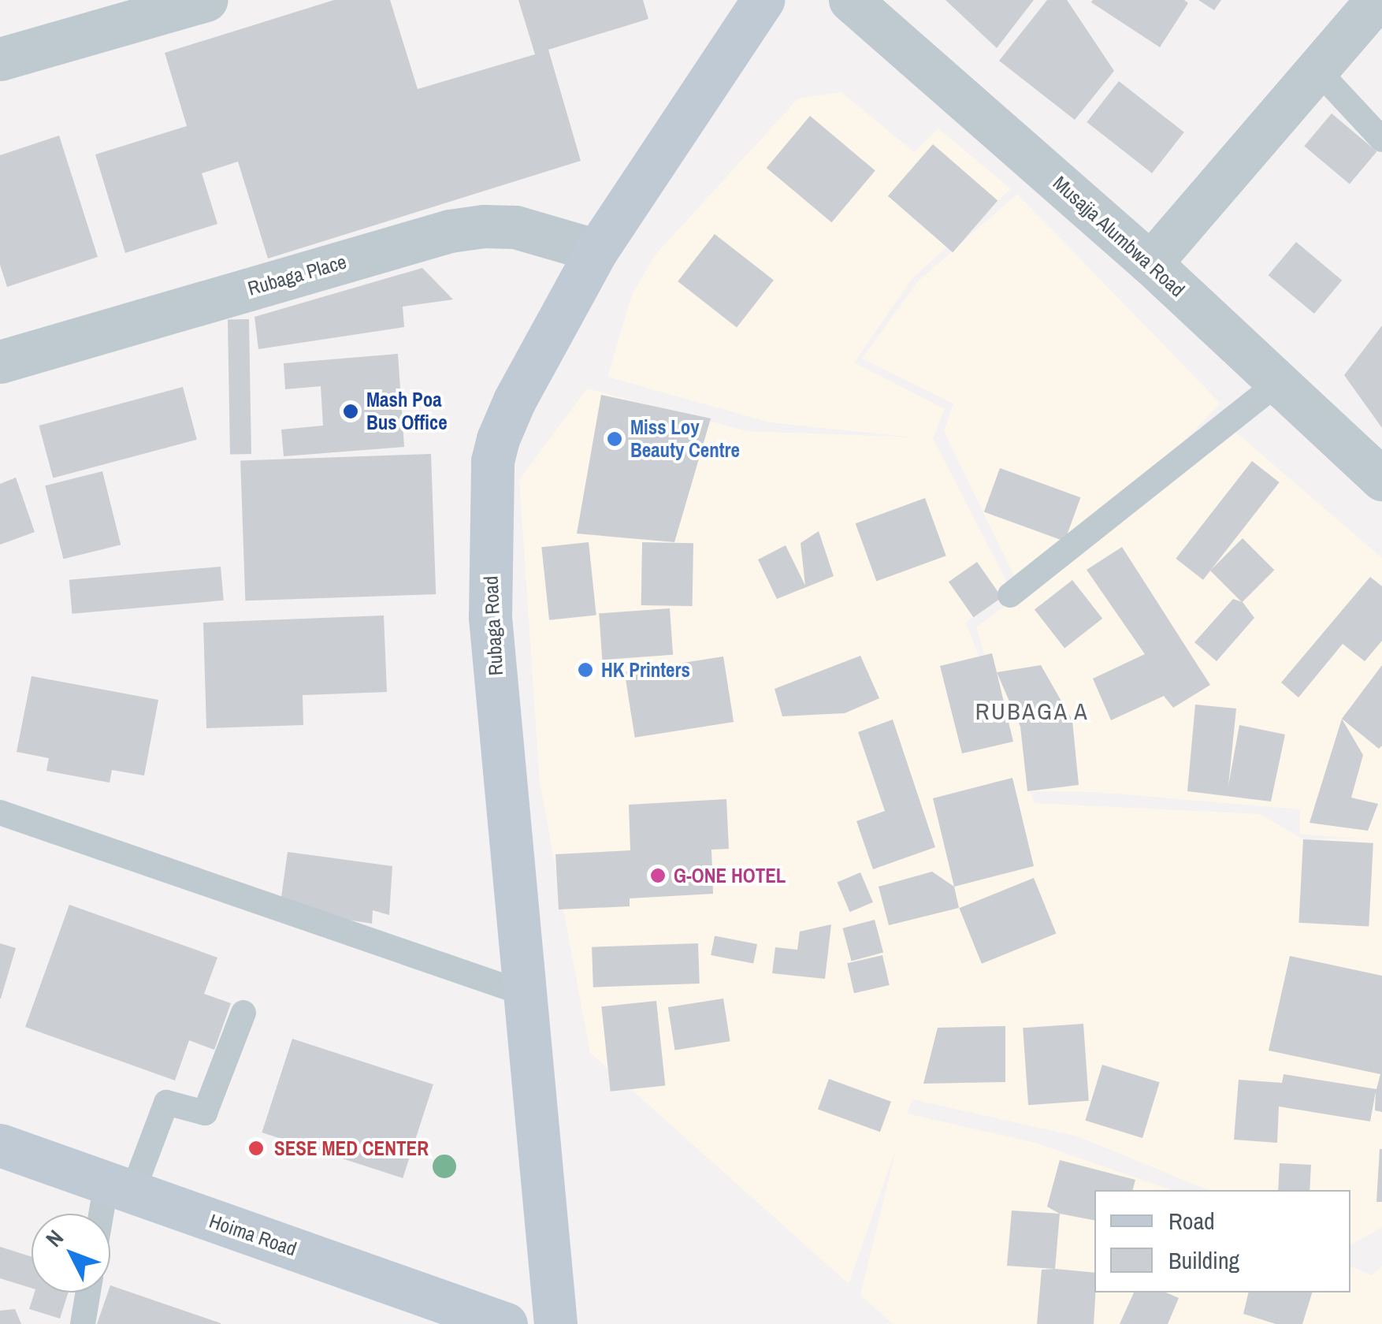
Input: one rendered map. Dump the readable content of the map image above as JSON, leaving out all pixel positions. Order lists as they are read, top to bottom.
{
  "streets": {
    "main road": ["Rubaga Road", "Hoima Road"],
    "street": ["Musajja Alumbwa Road", "Rubaga Place"]
  },
  "crossings": [
    ["Rubaga Place", "Rubaga Road"]
  ],
  "districts": ["RUBAGA A"],
  "places": [
    "Mash Poa Bus Office",
    "Miss Loy Beauty Centre",
    "HK Printers",
    "G-ONE HOTEL",
    "SESE MED CENTER"
  ],
  "legend": ["Road", "Building"],
  "north": "top left"
}
